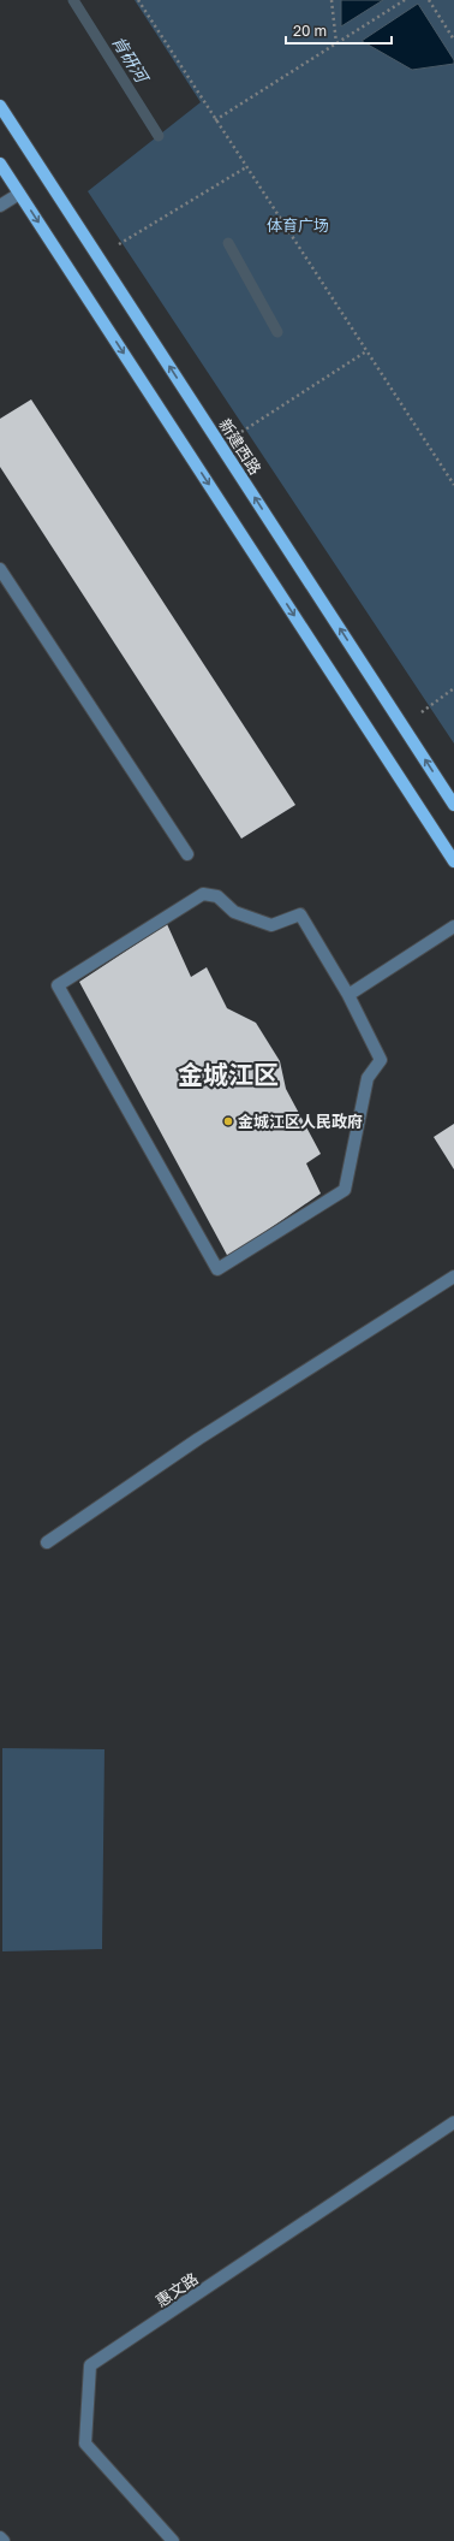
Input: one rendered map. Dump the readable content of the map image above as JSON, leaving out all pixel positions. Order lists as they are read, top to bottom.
{
  "streets": {
    "main road": ["新建西路"],
    "street": ["惠文路"]
  },
  "districts": ["金城江区"],
  "water": ["肯研河"],
  "parks": ["体育广场"],
  "places": ["金城江区人民政府"],
  "scale_bar": "20 m"
}
